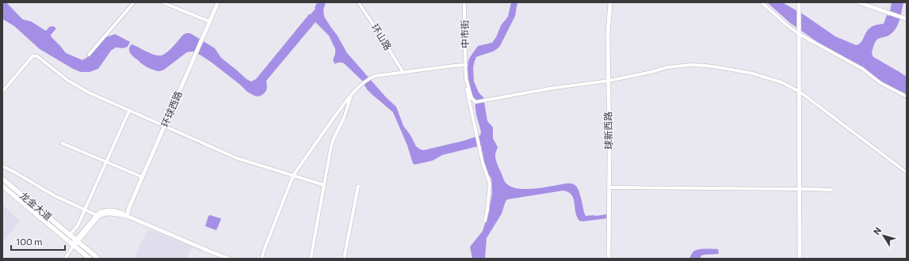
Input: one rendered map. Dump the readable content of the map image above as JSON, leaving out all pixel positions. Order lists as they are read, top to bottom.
{
  "streets": {
    "main road": ["龙金大道"],
    "street": [
      "中市街",
      "环山路",
      "环球西路",
      "球新西路"
    ]
  },
  "scale_bar": "100 m",
  "north": "top left"
}
